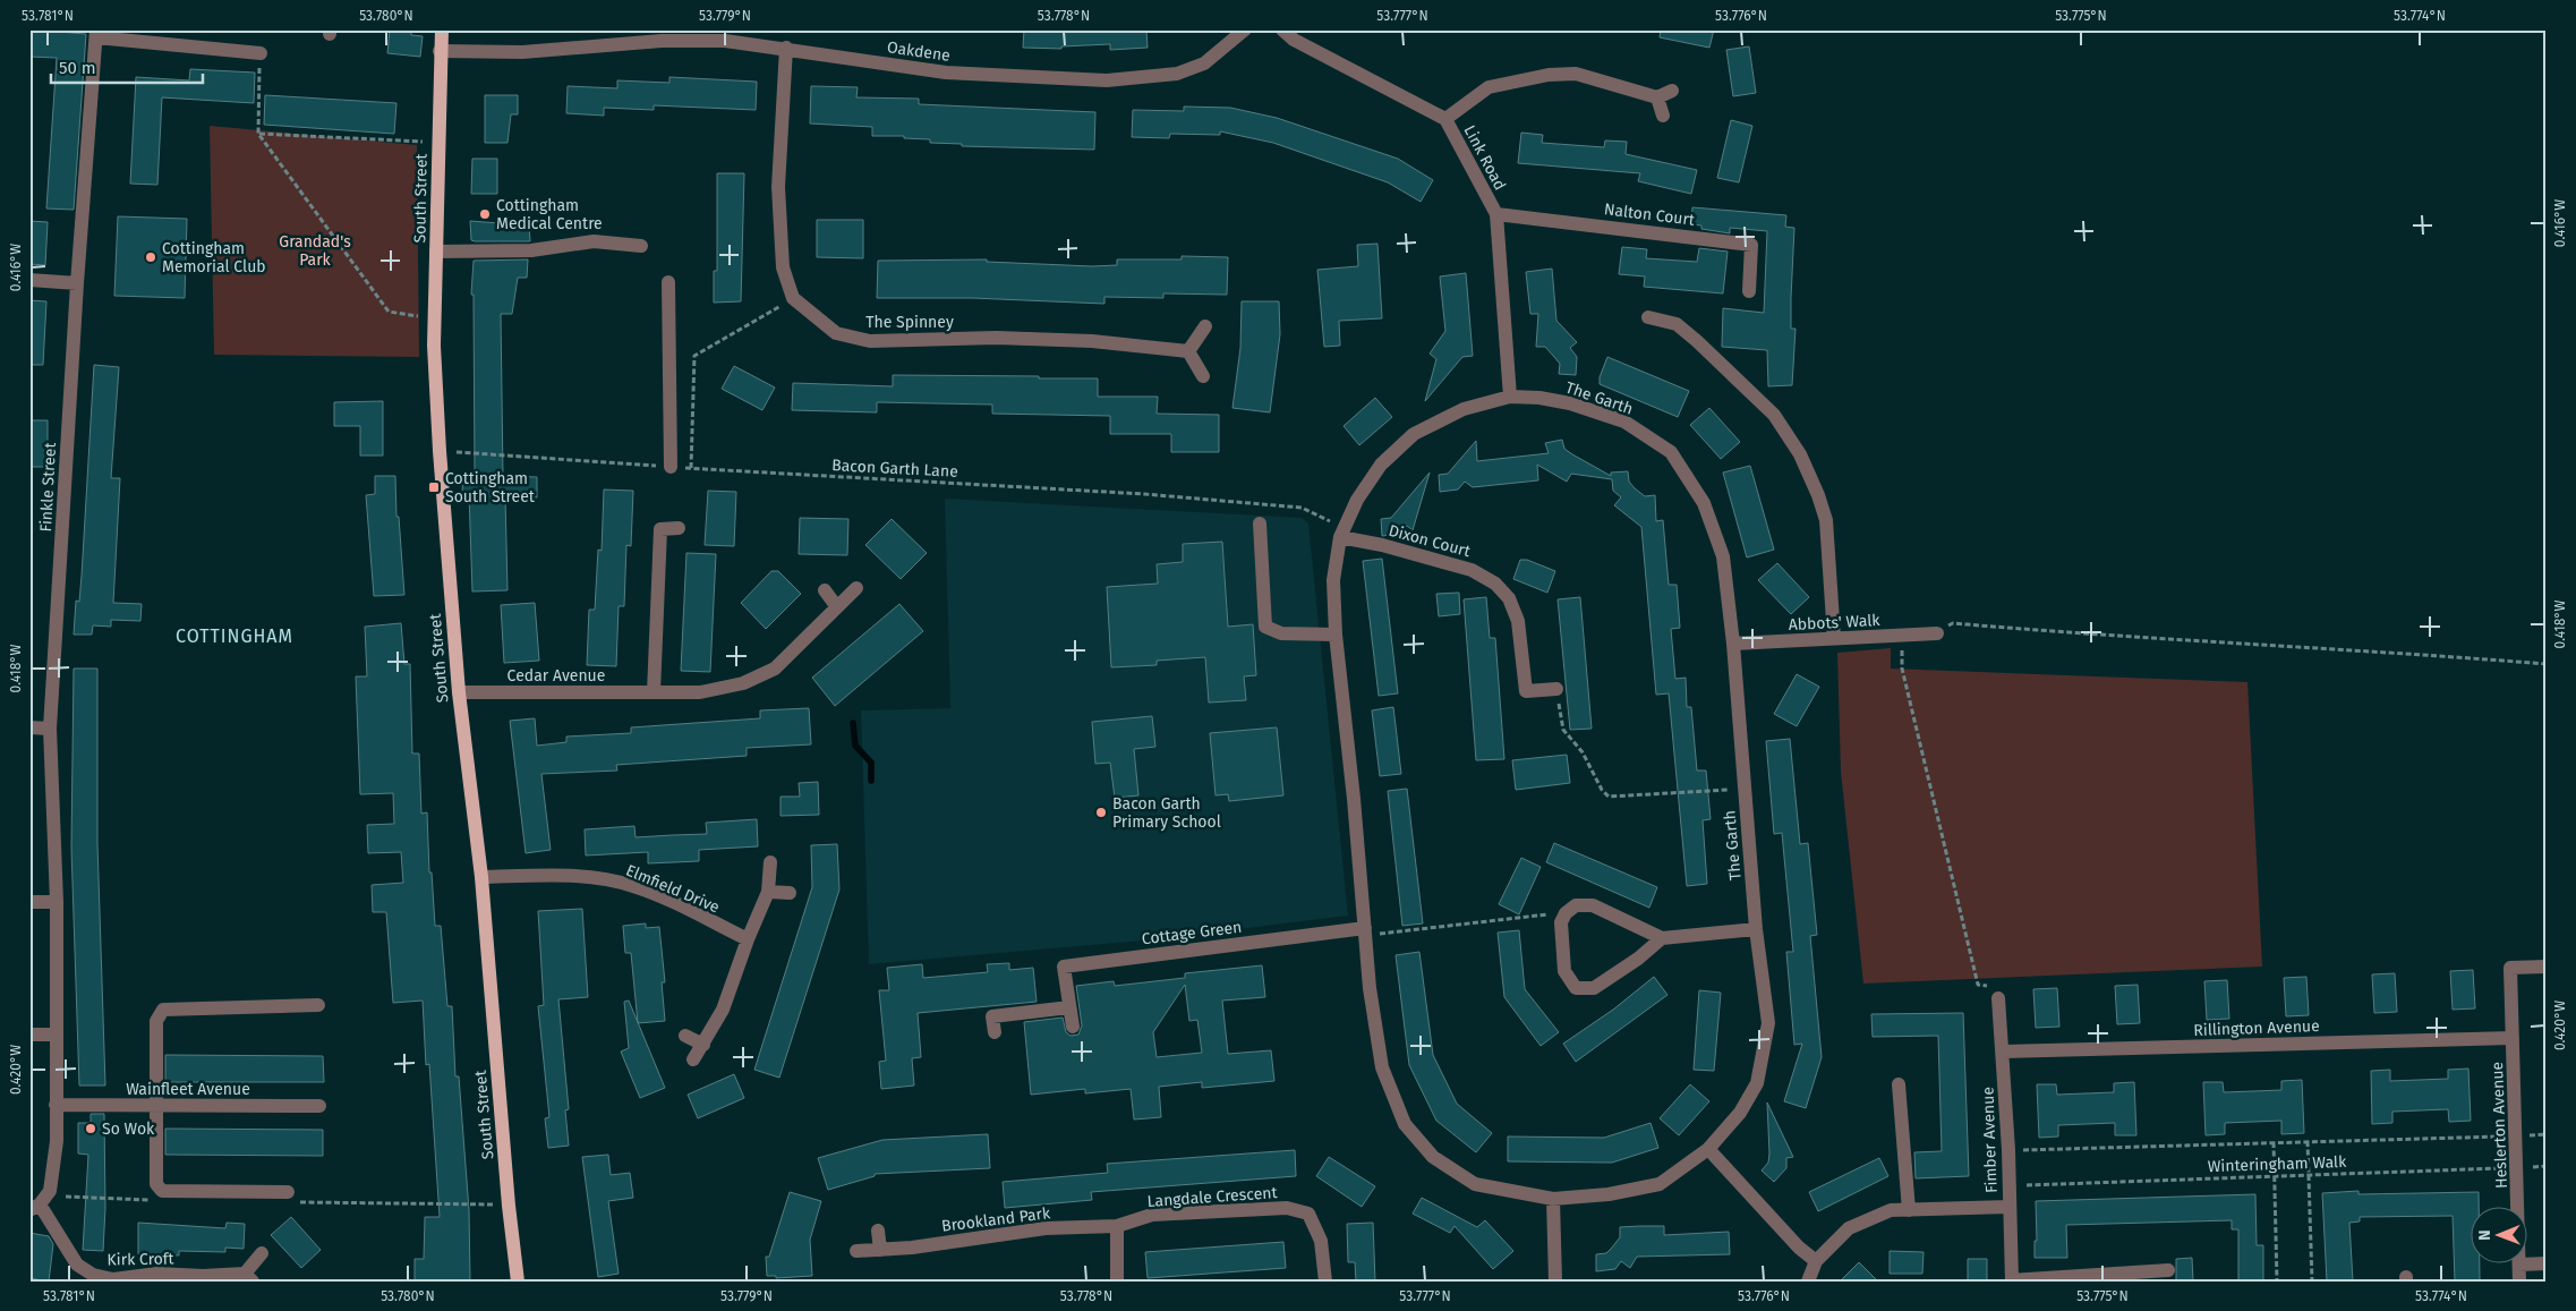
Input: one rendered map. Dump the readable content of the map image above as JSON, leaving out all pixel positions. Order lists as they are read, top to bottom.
{
  "streets": {
    "main road": ["South Street"],
    "street": [
      "Oakdene",
      "Link Road",
      "Nalton Court",
      "The Spinney",
      "The Garth",
      "Finkle Street",
      "Dixon Court",
      "Abbots' Walk",
      "Cedar Avenue",
      "Elmfield Drive",
      "Cottage Green",
      "Rillington Avenue",
      "Wainfleet Avenue",
      "Heslerton Avenue",
      "Fimber Avenue",
      "Langdale Crescent",
      "Brookland Park",
      "Kirk Croft"
    ],
    "path": ["Bacon Garth Lane", "Winteringham Walk"]
  },
  "crossings": [
    ["Oakdene", "South Street"],
    ["Link Road", "Nalton Court"],
    ["Link Road", "The Garth"],
    ["South Street", "Bacon Garth Lane"],
    ["South Street", "Cedar Avenue"],
    ["South Street", "Elmfield Drive"],
    ["The Garth", "Bacon Garth Lane"],
    ["The Garth", "Dixon Court"],
    ["The Garth", "Abbots' Walk"],
    ["The Garth", "Cottage Green"],
    ["Bacon Garth Lane", "Dixon Court"],
    ["Finkle Street", "Wainfleet Avenue"],
    ["Finkle Street", "Kirk Croft"],
    ["Rillington Avenue", "Heslerton Avenue"],
    ["Rillington Avenue", "Fimber Avenue"],
    ["Heslerton Avenue", "Winteringham Walk"],
    ["Fimber Avenue", "Winteringham Walk"],
    ["Langdale Crescent", "Brookland Park"]
  ],
  "districts": ["COTTINGHAM"],
  "parks": ["Grandad's Park"],
  "places": {
    "other": [
      "Cottingham Medical Centre",
      "Cottingham Memorial Club",
      "Bacon Garth Primary School",
      "So Wok"
    ],
    "transit": ["Cottingham South Street"]
  },
  "scale_bar": "50 m",
  "north": "left",
  "coordinates": [
    "53.781°N",
    "53.780°N",
    "53.779°N",
    "53.778°N",
    "53.777°N",
    "53.776°N",
    "53.775°N",
    "53.774°N",
    "0.416°W",
    "0.418°W",
    "0.420°W"
  ]
}
